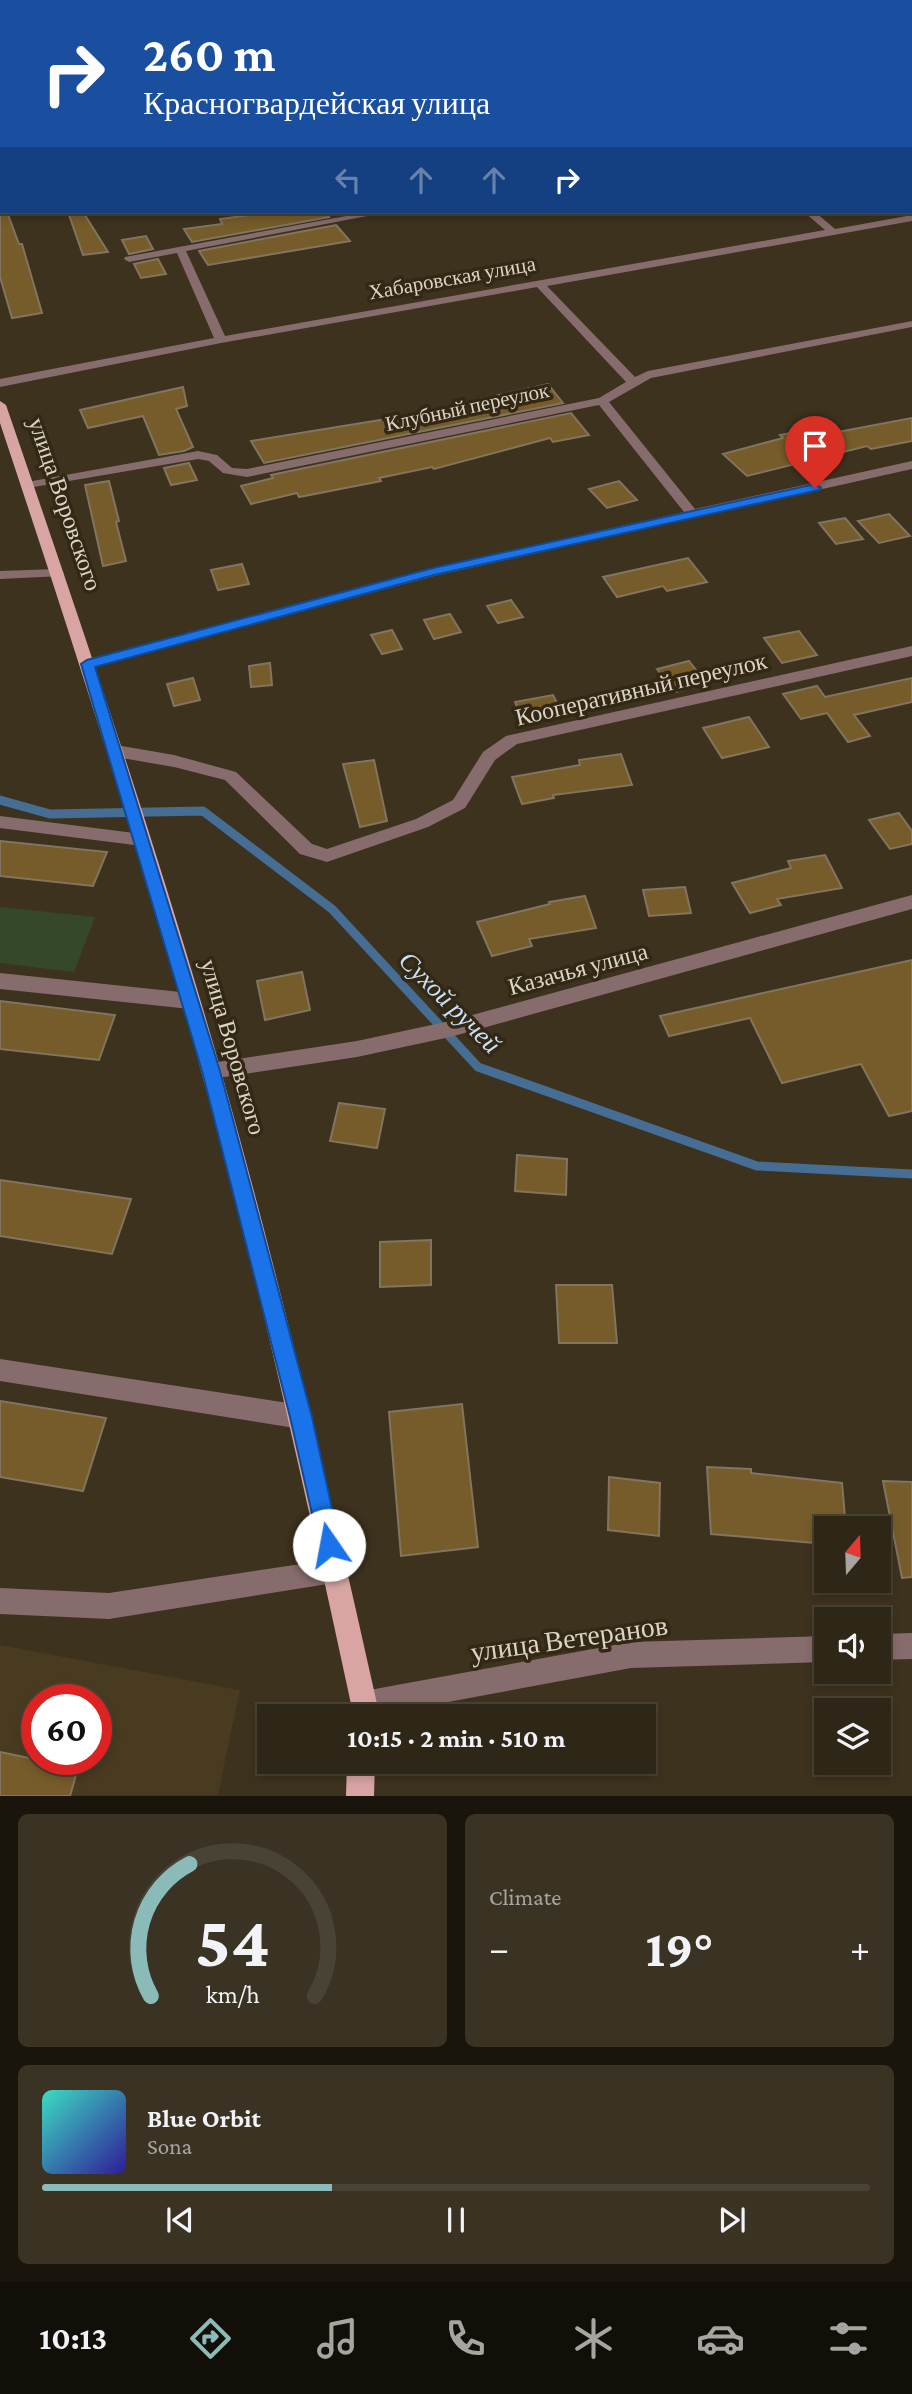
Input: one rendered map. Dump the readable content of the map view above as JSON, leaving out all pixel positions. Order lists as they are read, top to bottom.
{
  "streets": {
    "main road": ["улица Воровского"],
    "street": [
      "Хабаровская улица",
      "Клубный переулок",
      "Кооперативный переулок",
      "Казачья улица",
      "улица Ветеранов"
    ]
  },
  "crossings": [
    ["Клубный переулок", "улица Воровского"],
    ["улица Воровского", "Кооперативный переулок"],
    ["улица Воровского", "Казачья улица"]
  ],
  "water": ["Сухой ручей"],
  "north": "top",
  "page": {
    "turn": ["260 m", "Красногвардейская улица"],
    "limit": "60",
    "trip": "10:15 · 2 min · 510 m",
    "tile": "Climate",
    "heat": ["−", "19°", "+"],
    "song": ["Blue Orbit", "Sona"],
    "tabs": "10:13",
    "gauge": ["54", "km/h"]
  }
}
